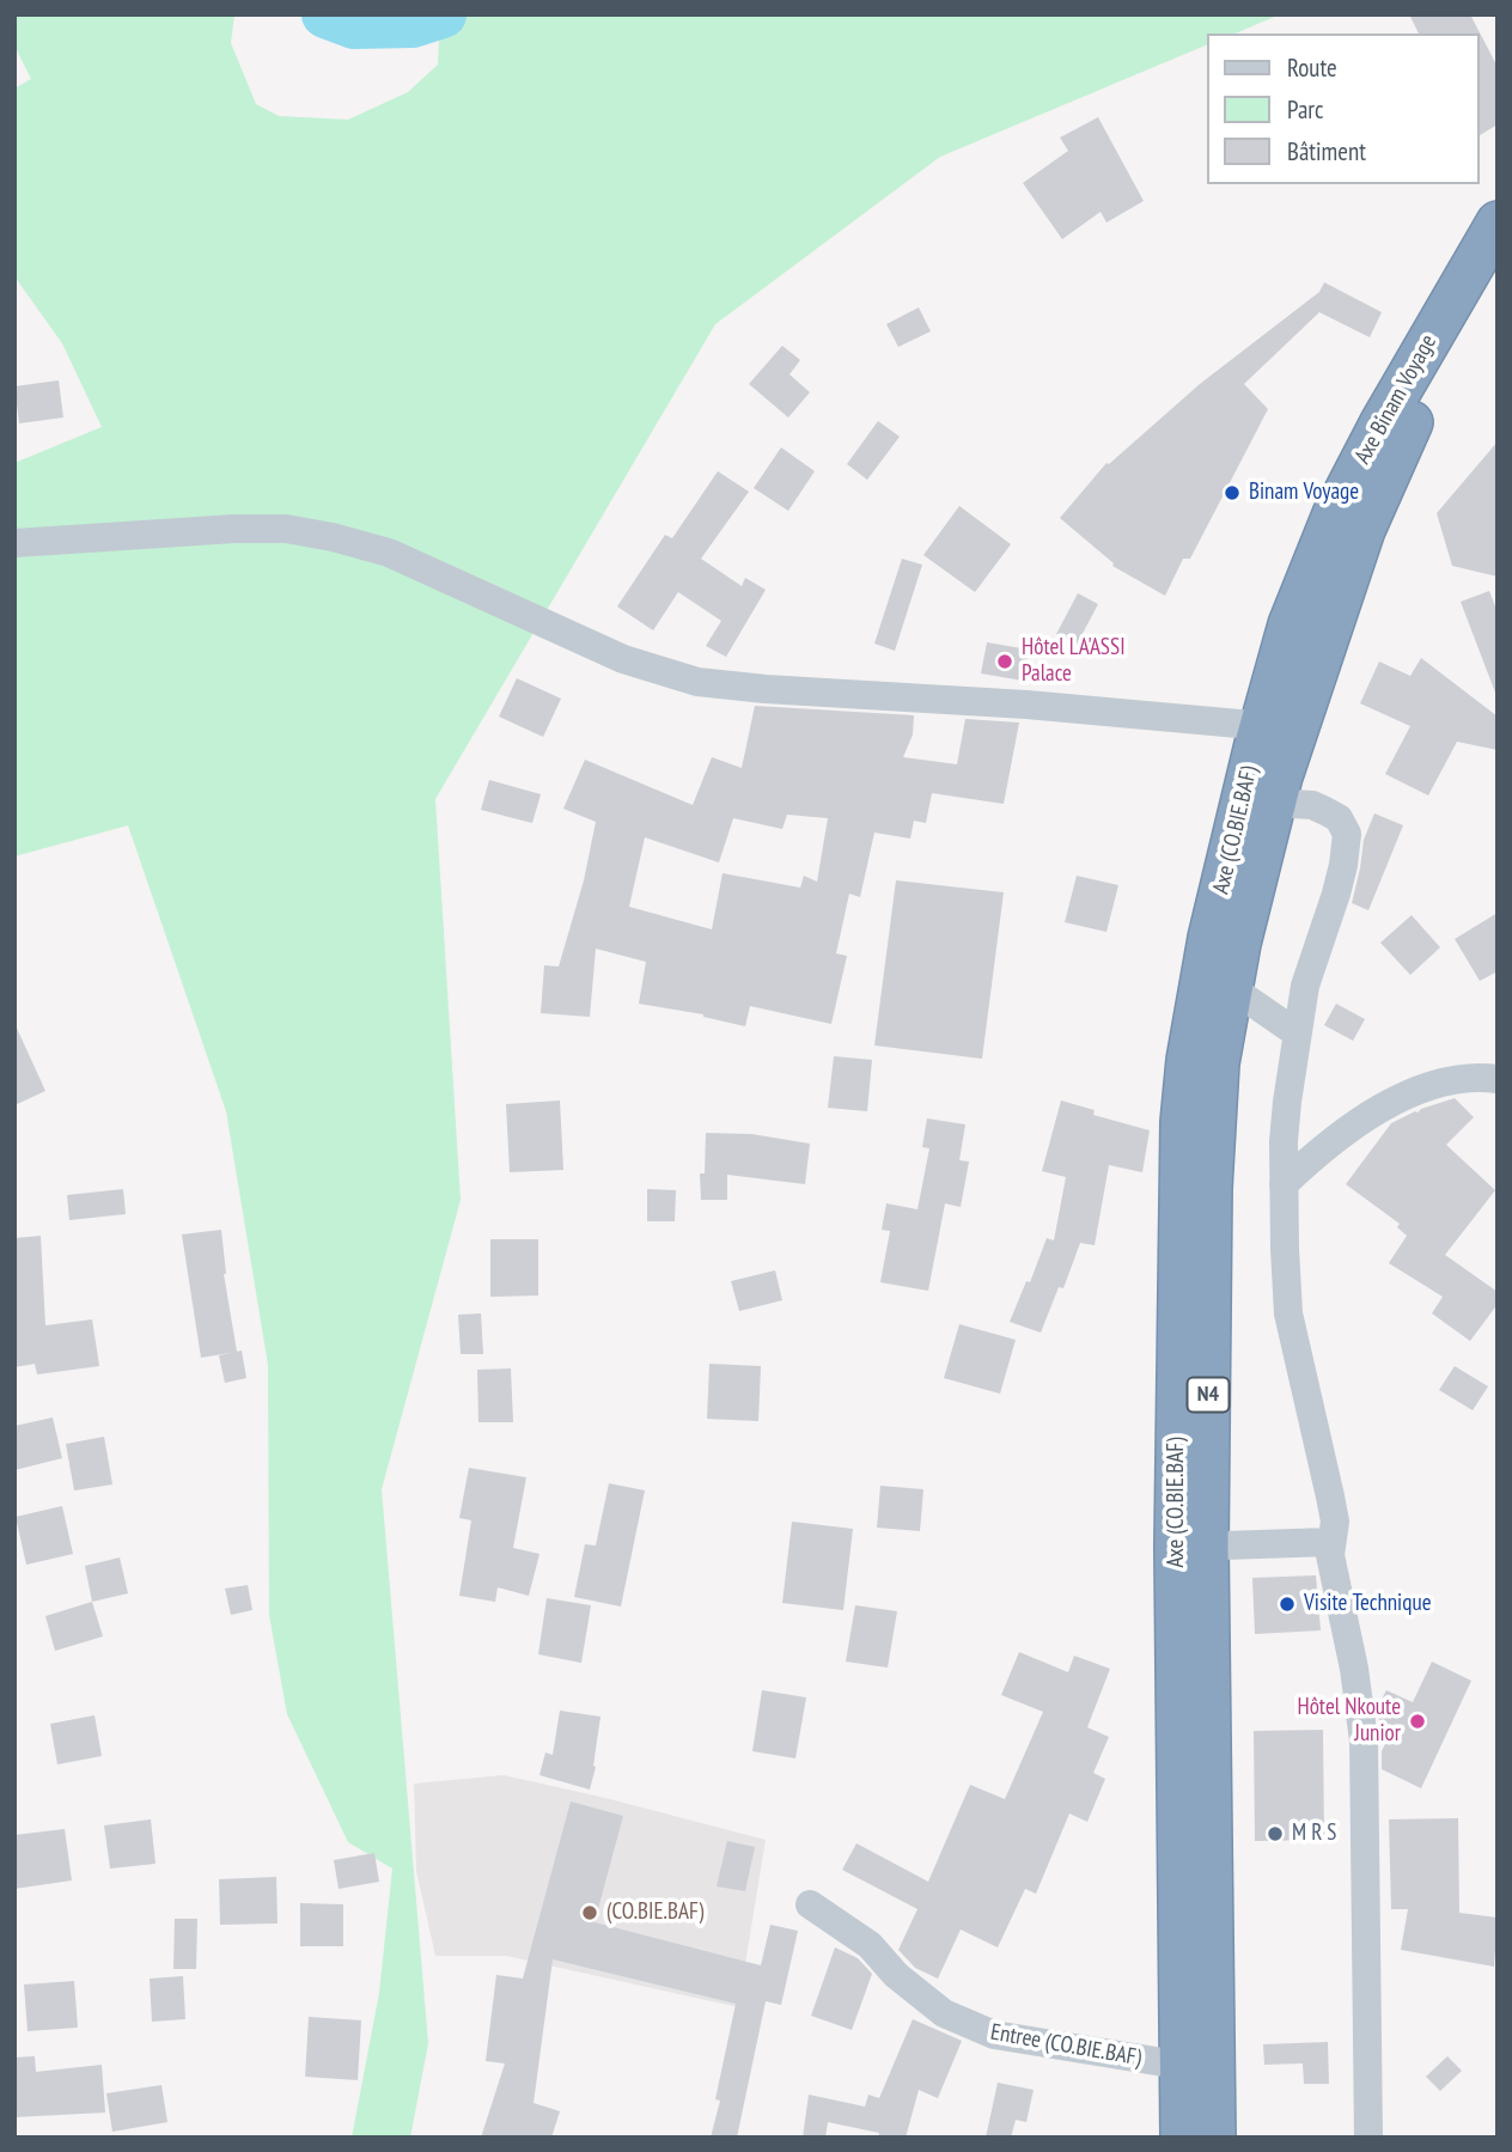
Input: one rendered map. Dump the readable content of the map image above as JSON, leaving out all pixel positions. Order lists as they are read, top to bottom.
{
  "streets": {
    "highway": ["Axe Binam Voyage", "Axe (CO.BIE.BAF)", "N4"],
    "street": ["Entree (CO.BIE.BAF)"]
  },
  "crossings": [
    ["Axe Binam Voyage", "Axe (CO.BIE.BAF)"],
    ["Axe (CO.BIE.BAF)", "Entree (CO.BIE.BAF)"]
  ],
  "places": [
    "Binam Voyage",
    "Hôtel LA'ASSI Palace",
    "Visite Technique",
    "Hôtel Nkoute Junior",
    "M R S",
    "(CO.BIE.BAF)"
  ],
  "legend": ["Route", "Parc", "Bâtiment"]
}
